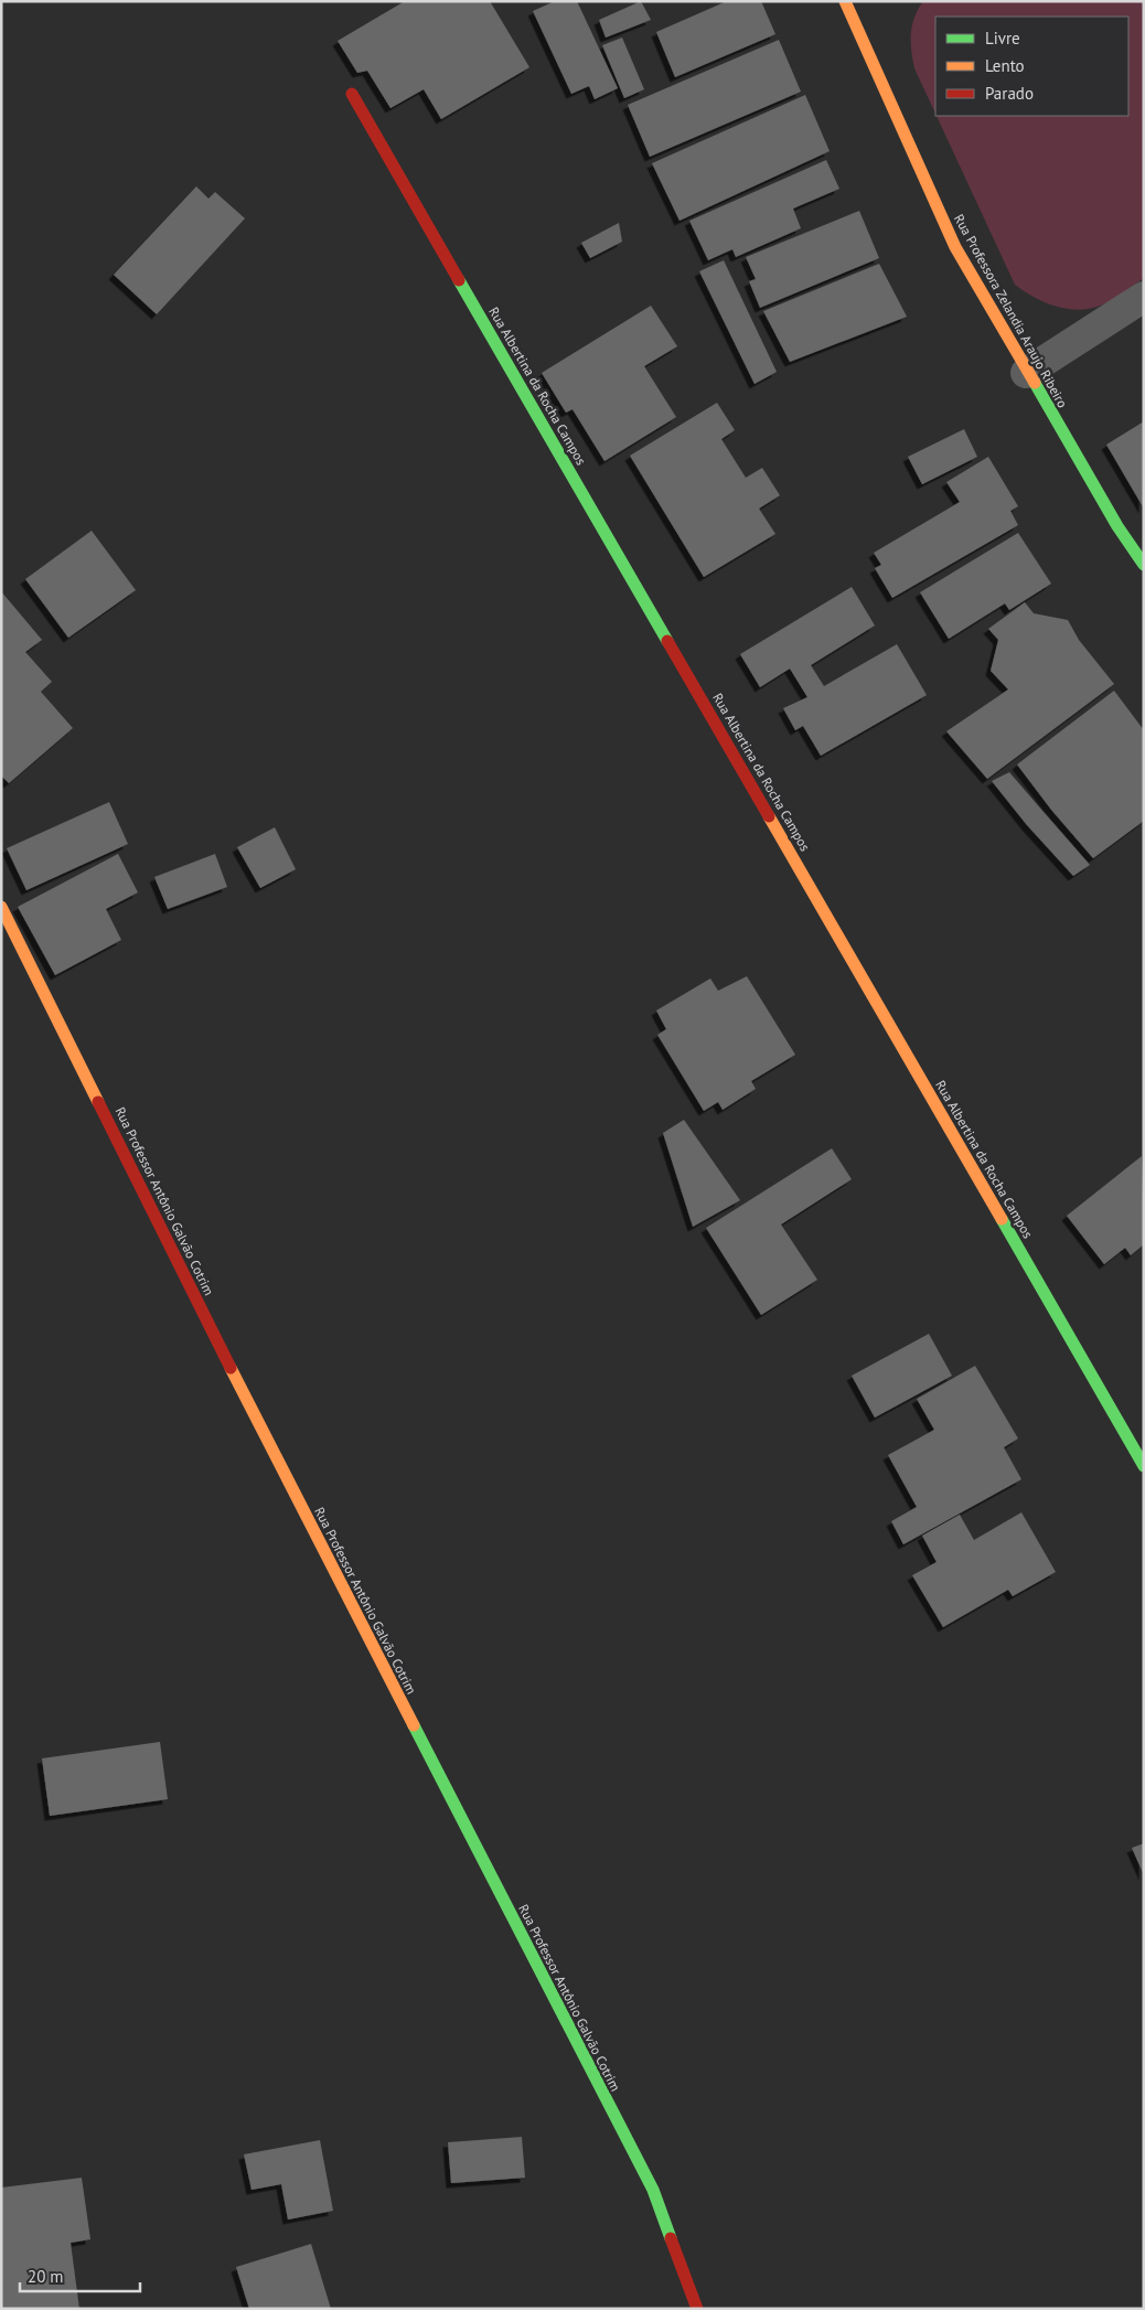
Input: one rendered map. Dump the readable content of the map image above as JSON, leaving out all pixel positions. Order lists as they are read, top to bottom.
{
  "streets": {
    "street": ["Rua Professora Zelandia Araujo Ribeiro", "Rua Albertina da Rocha Campos", "Rua Professor Antônio Galvão Cotrim"]
  },
  "legend": ["Livre", "Lento", "Parado"],
  "scale_bar": "20 m"
}
